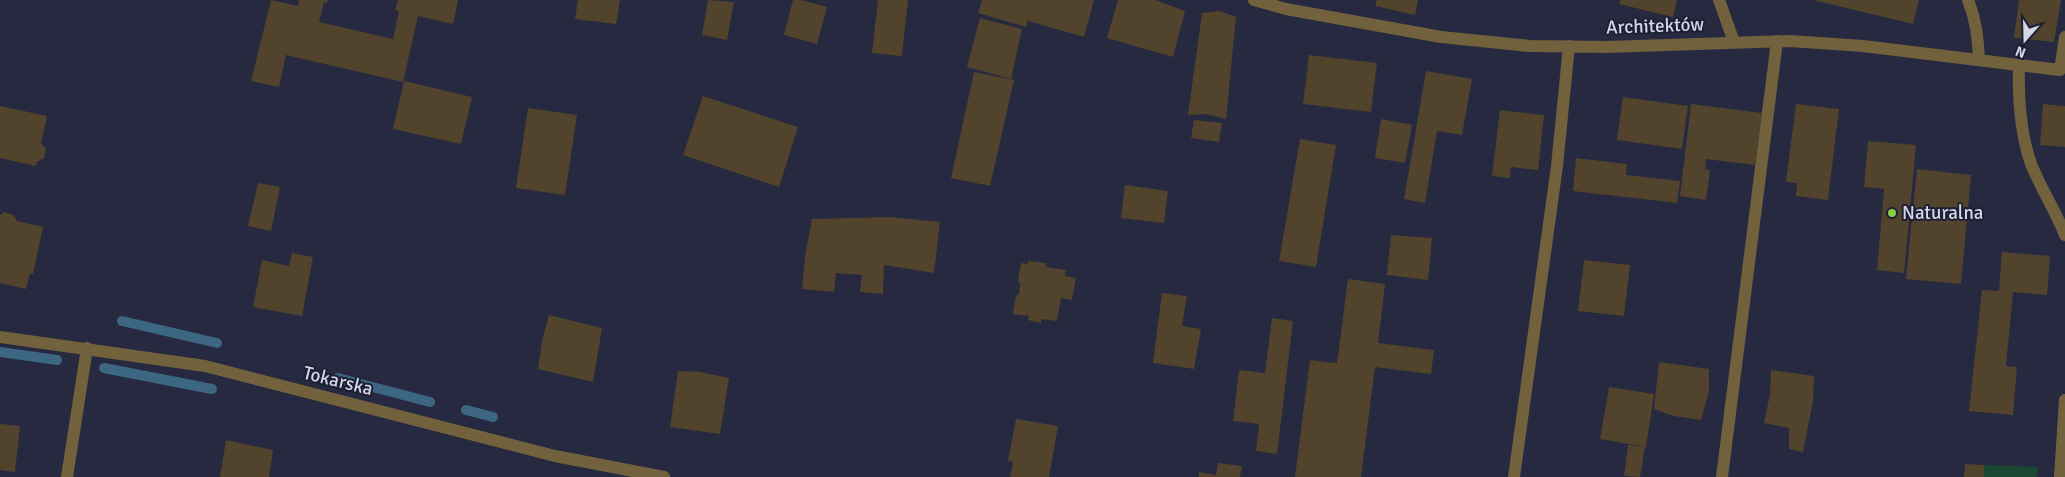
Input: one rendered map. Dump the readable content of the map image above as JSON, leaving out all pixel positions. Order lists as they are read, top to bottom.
{
  "streets": {
    "street": ["Architektów", "Tokarska"]
  },
  "places": ["Naturalna"],
  "north": "bottom"
}
